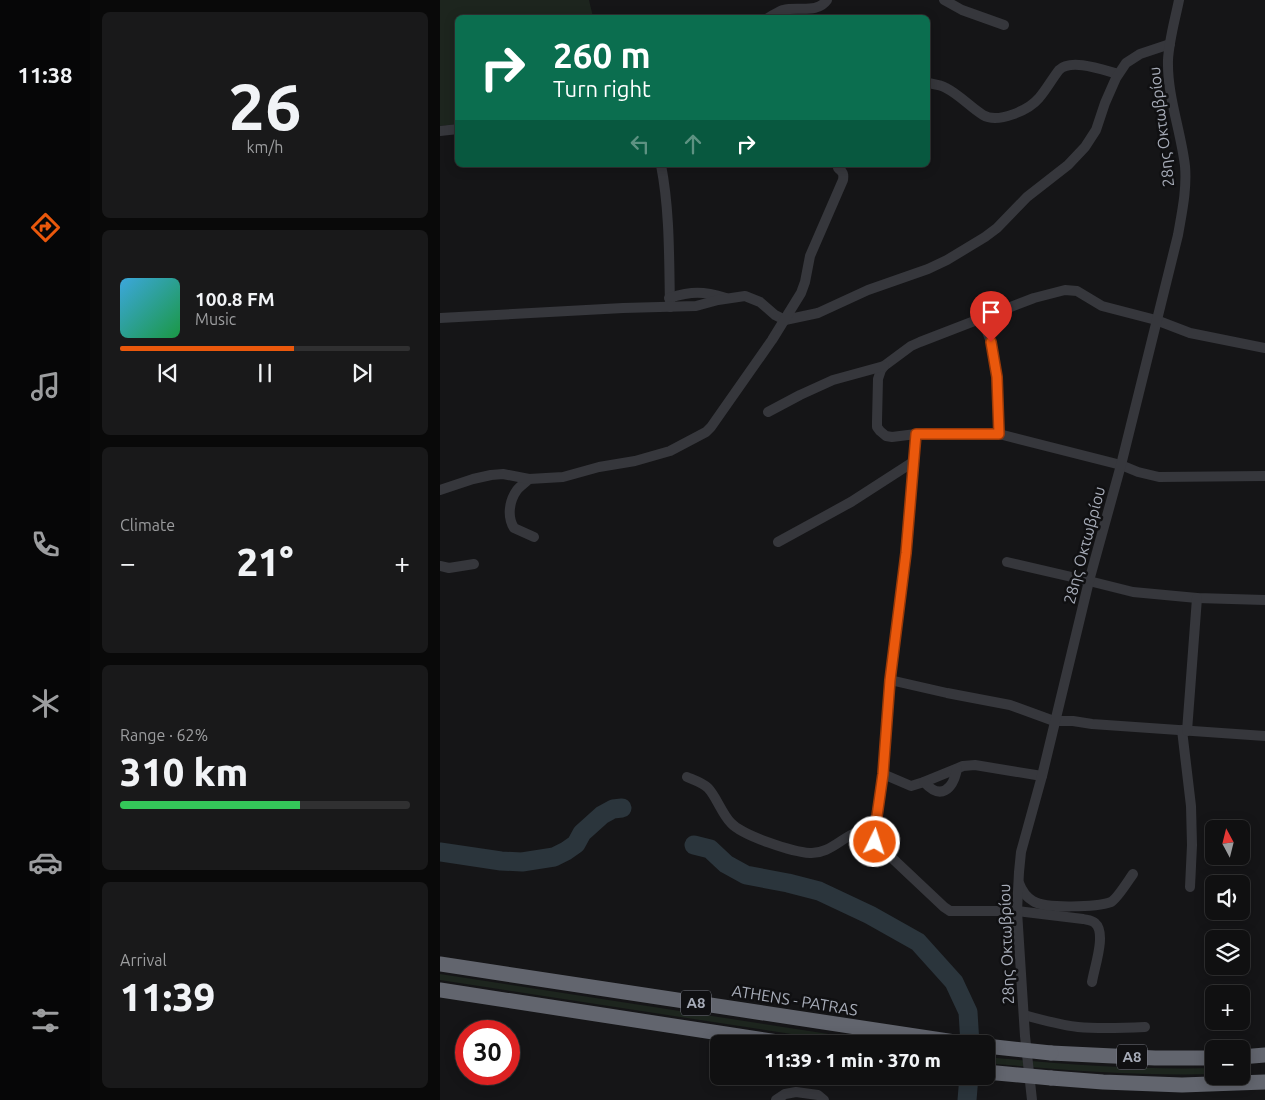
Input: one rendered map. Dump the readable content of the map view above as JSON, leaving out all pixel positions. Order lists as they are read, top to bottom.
{
  "streets": {
    "highway": ["ATHENS - PATRAS", "Α8"],
    "street": ["28ης Οκτωβρίου"]
  },
  "north": "top",
  "page": {
    "tabs": "11:38",
    "tile": [
      ["26", "km/h"],
      "Climate",
      ["Range · 62%", "310 km"],
      ["Arrival", "11:39"]
    ],
    "turn": ["260 m", "Turn right"],
    "song": ["100.8 FM", "Music"],
    "heat": ["−", "21°", "+"],
    "map_buttons": ["+", "−"],
    "limit": "30",
    "trip": "11:39 · 1 min · 370 m"
  }
}
